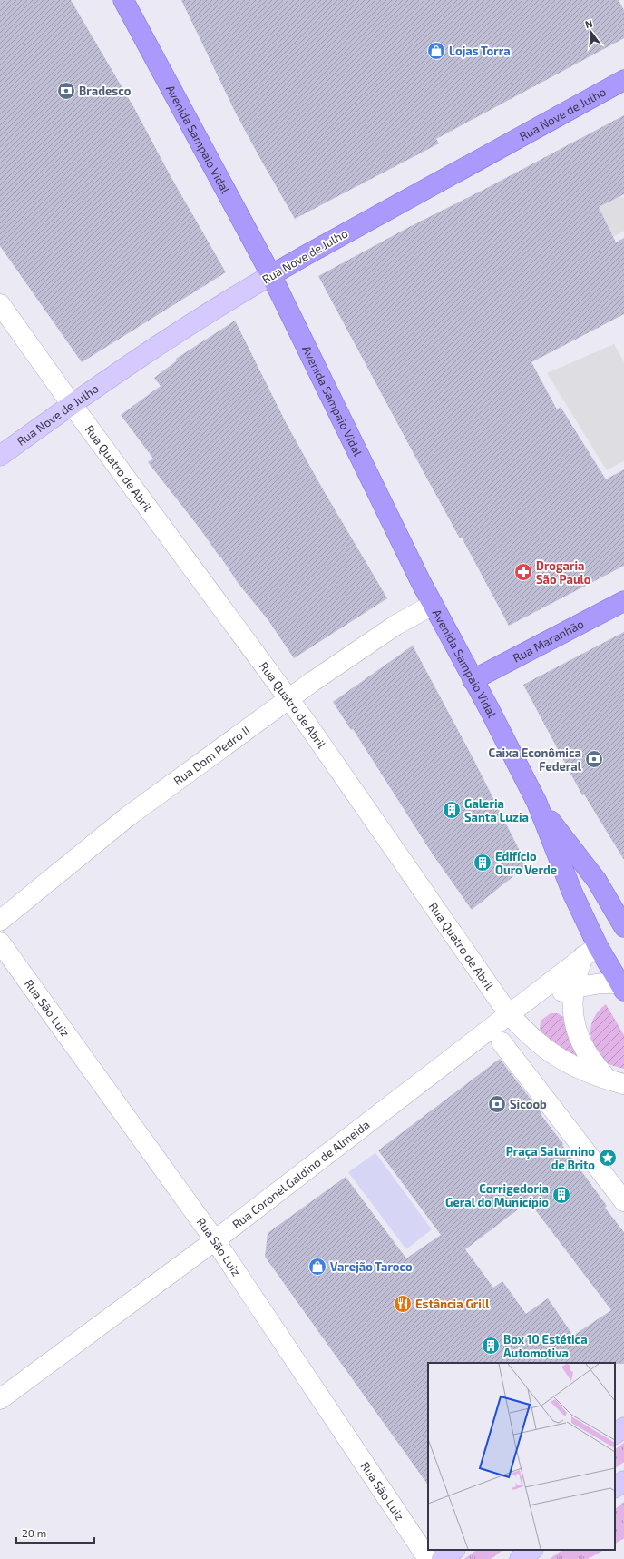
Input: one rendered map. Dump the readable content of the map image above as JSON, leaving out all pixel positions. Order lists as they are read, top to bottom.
{
  "streets": {
    "main road": ["Rua Nove de Julho", "Avenida Sampaio Vidal", "Rua Maranhão"],
    "street": [
      "Rua Quatro de Abril",
      "Rua Dom Pedro II",
      "Rua São Luiz",
      "Rua Coronel Galdino de Almeida"
    ]
  },
  "crossings": [
    ["Rua Nove de Julho", "Avenida Sampaio Vidal"],
    ["Rua Nove de Julho", "Rua Quatro de Abril"],
    ["Avenida Sampaio Vidal", "Rua Maranhão"],
    ["Avenida Sampaio Vidal", "Rua Dom Pedro II"],
    ["Avenida Sampaio Vidal", "Rua Coronel Galdino de Almeida"],
    ["Rua Quatro de Abril", "Rua Dom Pedro II"],
    ["Rua Quatro de Abril", "Rua Coronel Galdino de Almeida"],
    ["Rua São Luiz", "Rua Coronel Galdino de Almeida"]
  ],
  "places": {
    "shop": ["Lojas Torra", "Varejão Taroco"],
    "bank": ["Bradesco", "Caixa Econômica Federal", "Sicoob"],
    "pharmacy": ["Drogaria São Paulo"],
    "building": [
      "Galeria Santa Luzia",
      "Edifício Ouro Verde",
      "Corrigedoria Geral do Município",
      "Box 10 Estética Automotiva"
    ],
    "place": ["Praça Saturnino de Brito"],
    "restaurant": ["Estância Grill"]
  },
  "scale_bar": "20 m",
  "north": "top"
}
